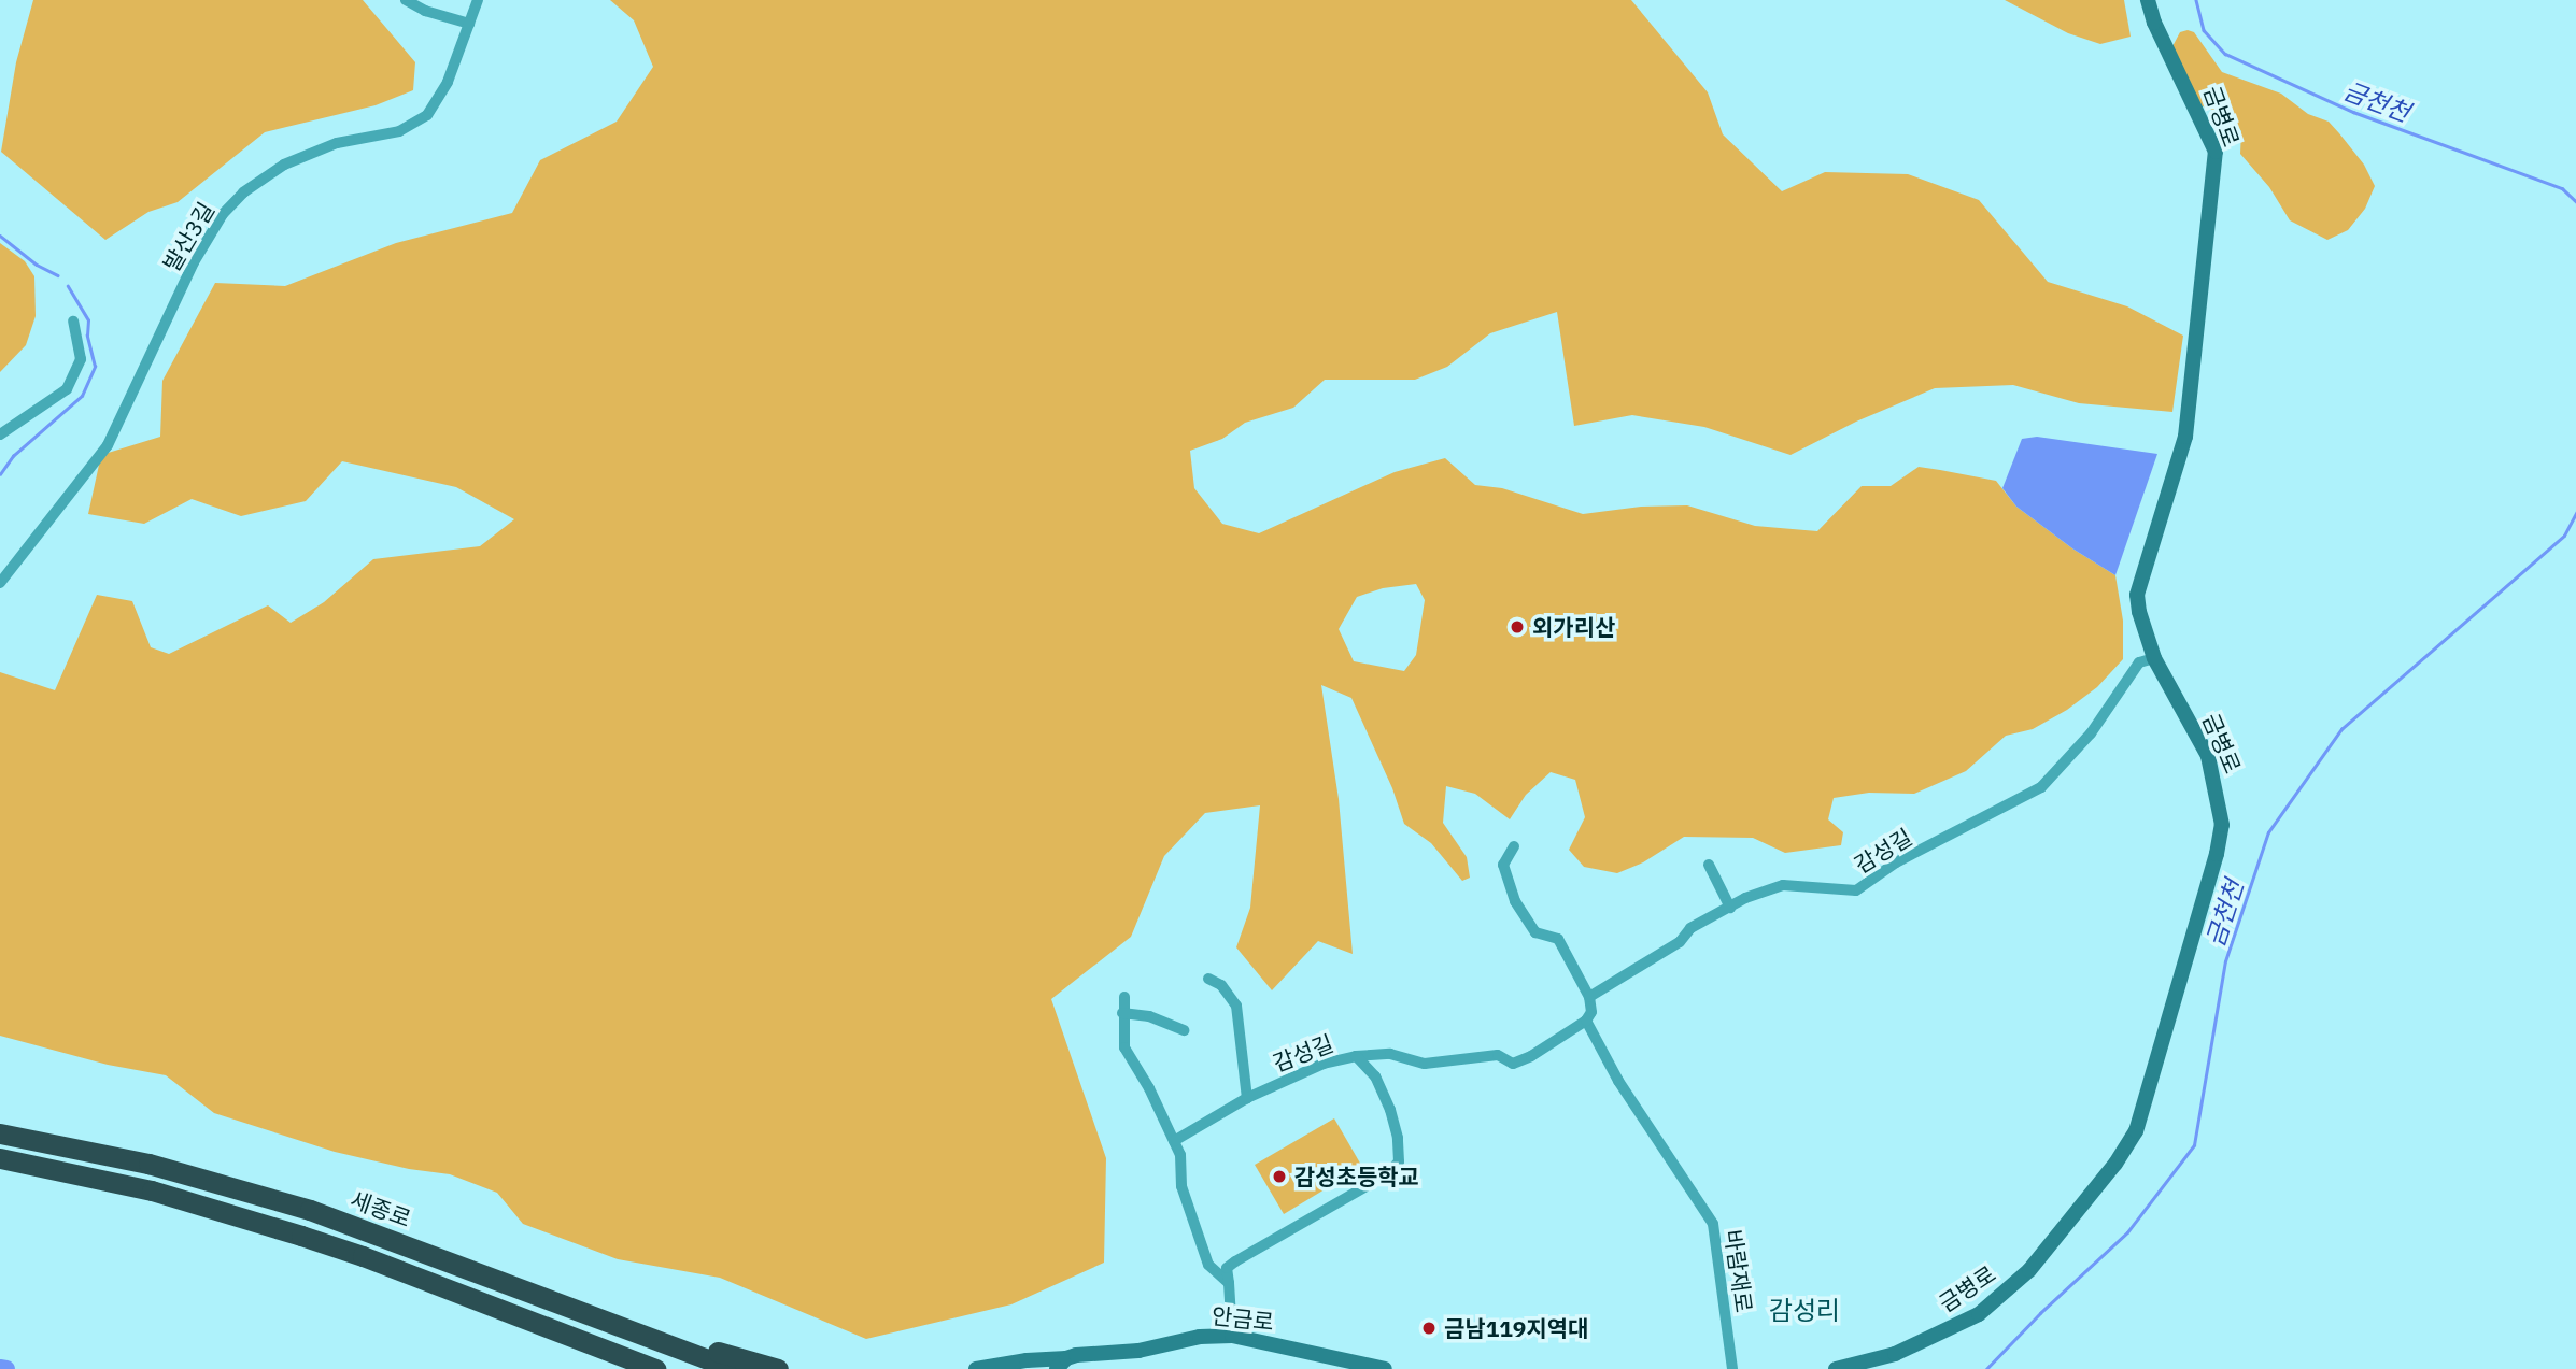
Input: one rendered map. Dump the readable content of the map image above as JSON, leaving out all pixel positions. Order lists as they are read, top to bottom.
{
  "streets": {
    "highway": ["세종로"],
    "street": [
      "금병로",
      "발산3길",
      "감성길",
      "바람재로",
      "안금로"
    ]
  },
  "crossings": [
    ["금병로", "감성길"],
    ["감성길", "바람재로"]
  ],
  "districts": ["감성리"],
  "water": ["금천천"],
  "places": ["외가리산", "감성초등학교", "금남119지역대"]
}
